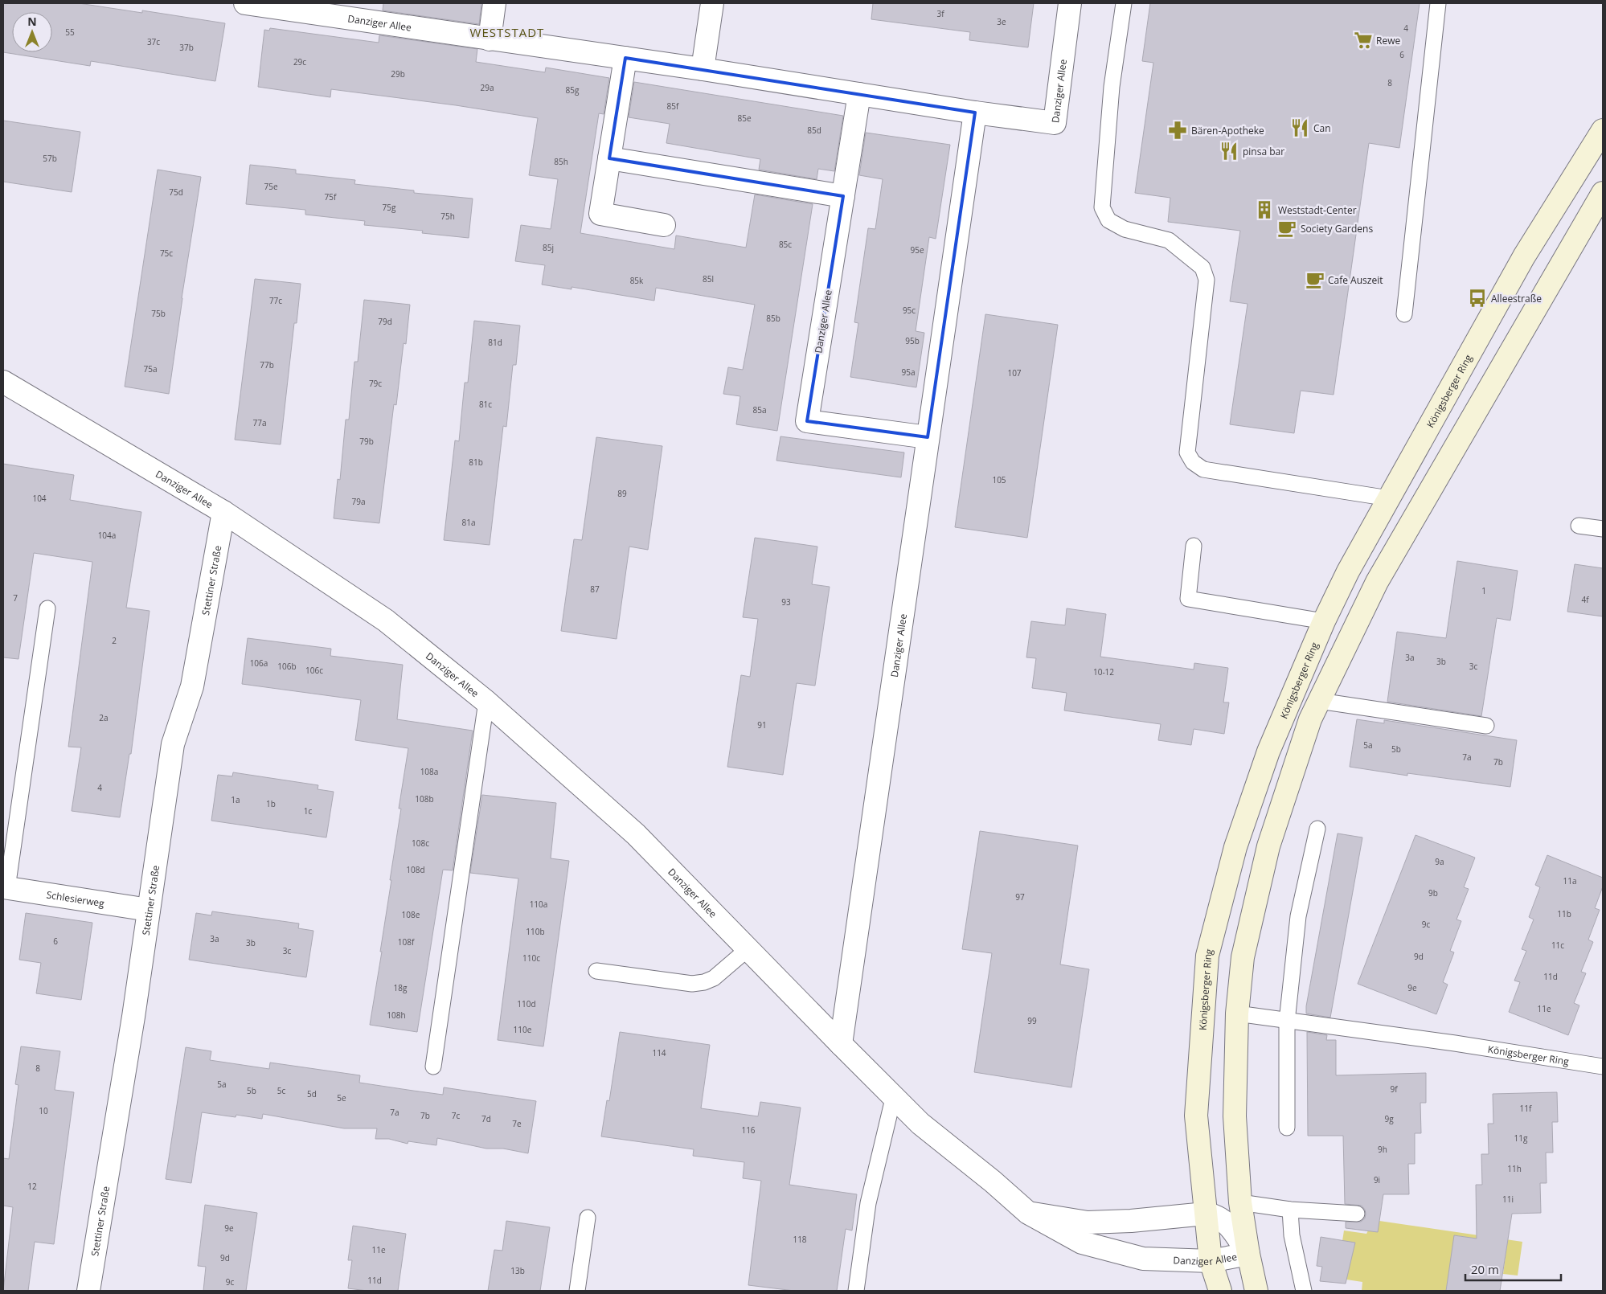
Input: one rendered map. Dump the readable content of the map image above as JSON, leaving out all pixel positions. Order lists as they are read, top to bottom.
{
  "streets": {
    "main road": ["Königsberger Ring"],
    "street": ["Danziger Allee", "Stettiner Straße", "Schlesierweg"]
  },
  "crossings": [
    ["Danziger Allee", "Königsberger Ring"],
    ["Danziger Allee", "Stettiner Straße"],
    ["Stettiner Straße", "Schlesierweg"]
  ],
  "districts": ["WESTSTADT"],
  "places": {
    "supermarket": ["Rewe"],
    "restaurant": ["Can", "pinsa bar"],
    "pharmacy": ["Bären-Apotheke"],
    "building": ["Weststadt-Center"],
    "cafe": ["Society Gardens", "Cafe Auszeit"],
    "bus stop": ["Alleestraße"]
  },
  "house_numbers": [
    "3f",
    "3e",
    "4",
    "55",
    "37c",
    "37b",
    "6",
    "29c",
    "29b",
    "8",
    "29a",
    "85g",
    "85f",
    "85e",
    "85d",
    "57b",
    "85h",
    "75e",
    "75d",
    "75f",
    "75g",
    "75h",
    "85c",
    "85j",
    "95e",
    "75c",
    "85l",
    "85k",
    "77c",
    "95c",
    "75b",
    "85b",
    "79d",
    "95b",
    "81d",
    "77b",
    "75a",
    "95a",
    "107",
    "79c",
    "81c",
    "85a",
    "77a",
    "79b",
    "81b",
    "105",
    "89",
    "104",
    "79a",
    "81a",
    "104a",
    "87",
    "1",
    "7",
    "4f",
    "93",
    "2",
    "3a",
    "3b",
    "106a",
    "106b",
    "3c",
    "106c",
    "10-12",
    "2a",
    "91",
    "5a",
    "5b",
    "7a",
    "7b",
    "108a",
    "4",
    "108b",
    "1a",
    "1b",
    "1c",
    "108c",
    "9a",
    "108d",
    "11a",
    "9b",
    "97",
    "110a",
    "11b",
    "108e",
    "9c",
    "110b",
    "3a",
    "6",
    "108f",
    "3b",
    "11c",
    "3c",
    "9d",
    "110c",
    "11d",
    "18g",
    "9e",
    "110d",
    "11e",
    "108h",
    "99",
    "110e",
    "114",
    "8",
    "5a",
    "9f",
    "5b",
    "5c",
    "5d",
    "5e",
    "11f",
    "10",
    "7a",
    "7b",
    "7c",
    "7d",
    "9g",
    "7e",
    "116",
    "11g",
    "9h",
    "11h",
    "9i",
    "12",
    "11i",
    "9e",
    "118",
    "11e",
    "9d",
    "13b",
    "11d",
    "9c"
  ],
  "scale_bar": "20 m",
  "north": "top"
}
